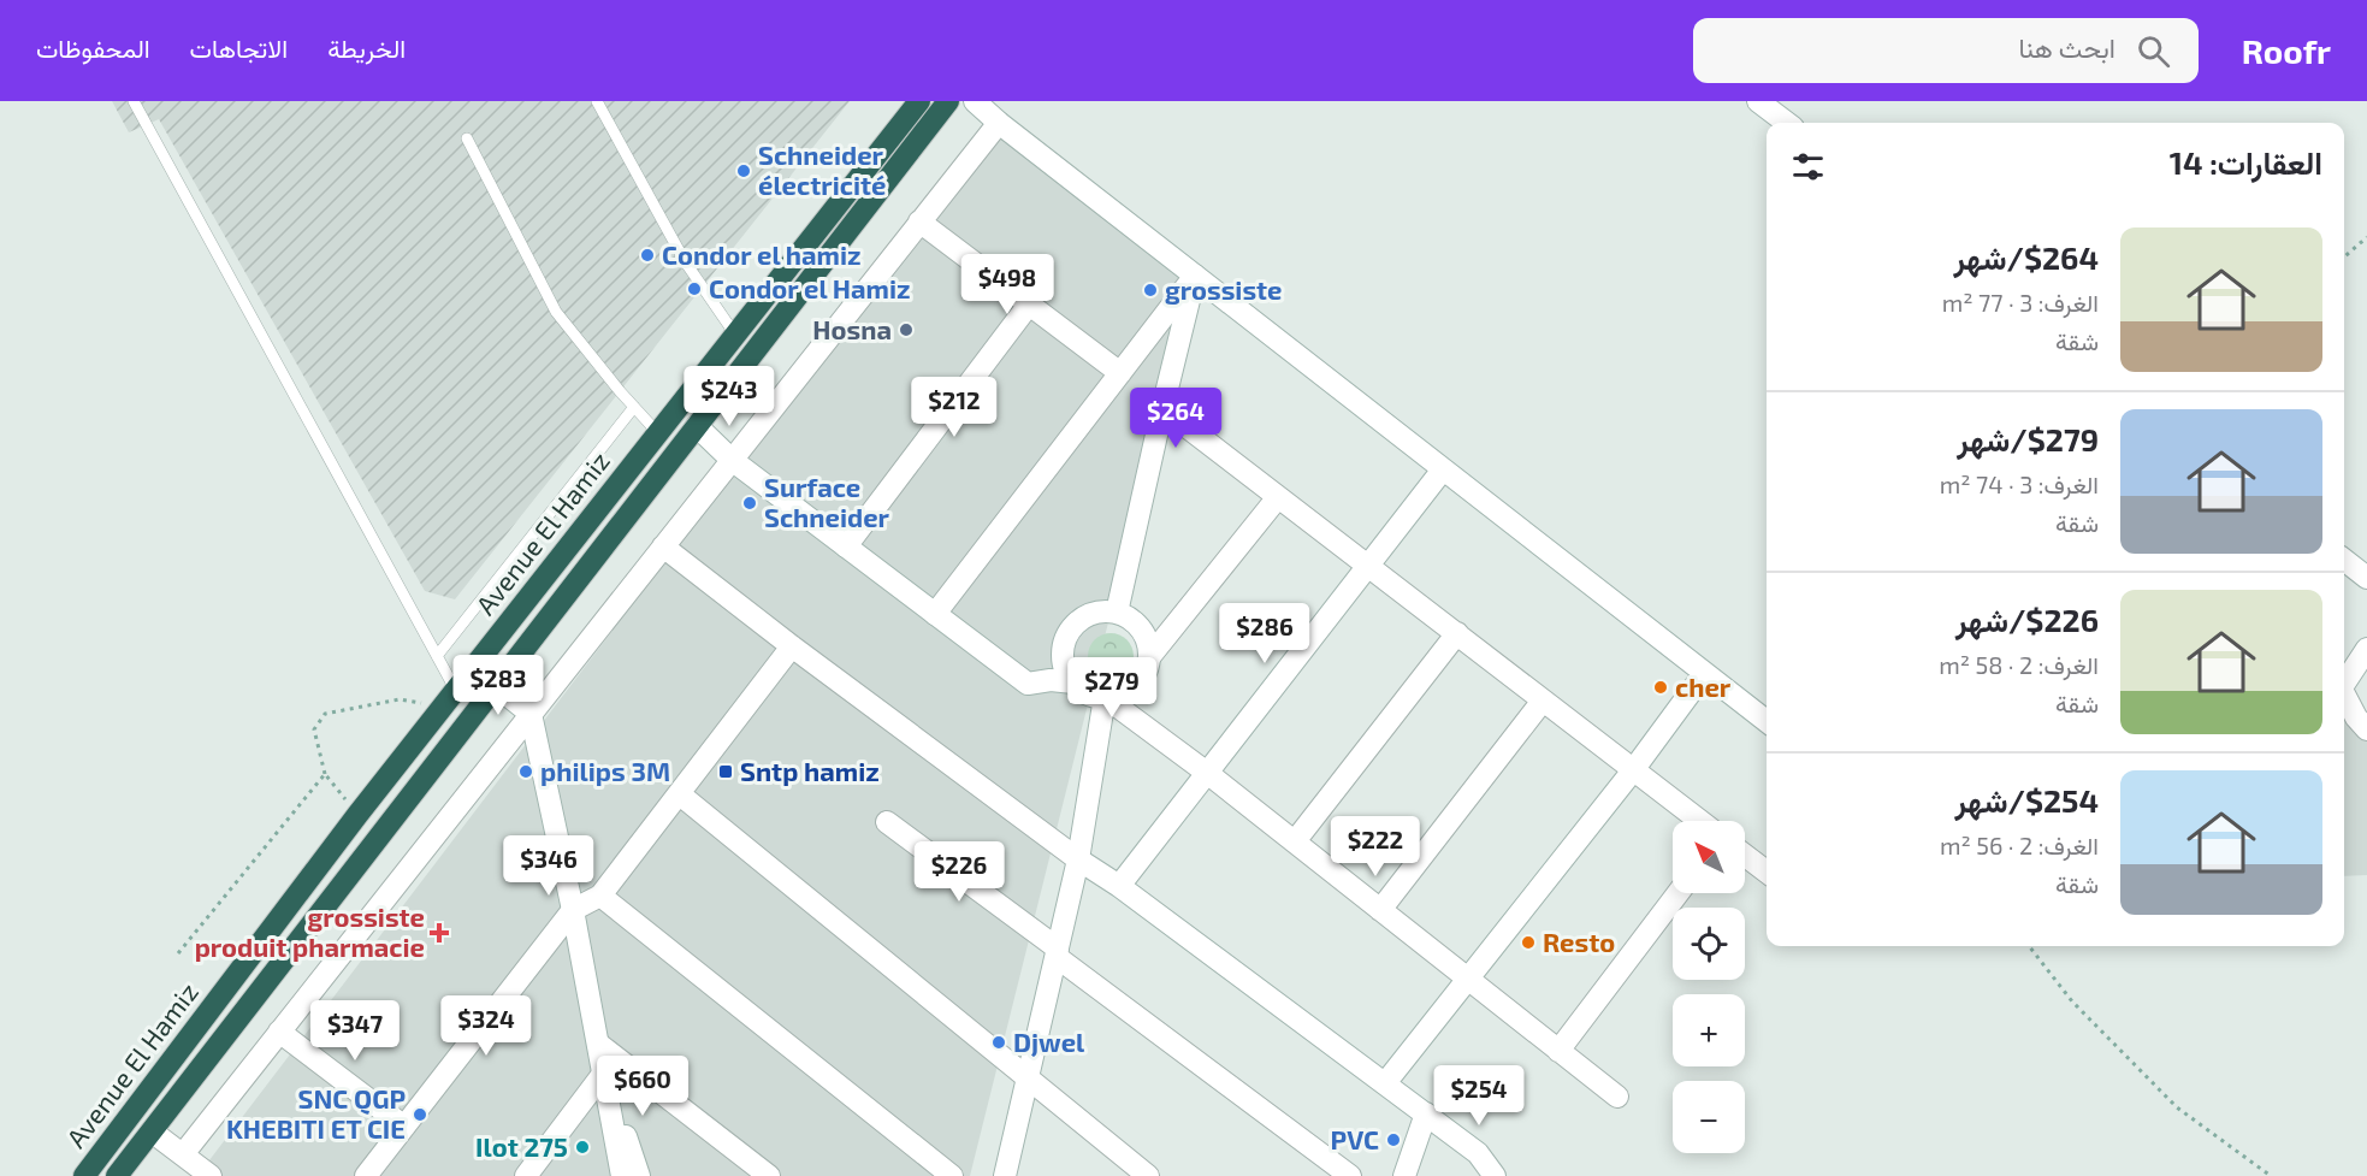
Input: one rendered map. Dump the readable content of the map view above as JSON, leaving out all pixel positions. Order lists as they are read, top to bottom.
{
  "streets": {
    "highway": ["Avenue El Hamiz"]
  },
  "places": {
    "other": [
      "Schneider électricité",
      "Condor el hamiz",
      "Condor el Hamiz",
      "grossiste",
      "Hosna",
      "Surface Schneider",
      "cher",
      "philips 3M",
      "Resto",
      "Djwel",
      "SNC QGP KHEBITI ET CIE",
      "PVC",
      "Ilot 275"
    ],
    "transit": ["Sntp hamiz"],
    "health": ["grossiste produit pharmacie"]
  },
  "north": "top left",
  "page": {
    "header": "Roofr",
    "search": "ابحث هنا",
    "nav": ["الخريطة", "الاتجاهات", "المحفوظات"],
    "heading": "العقارات: 14",
    "list": [
      {
        "name": "$264/شهر",
        "note": "الغرف: 3 · 77 m² · شقة"
      },
      {
        "name": "$279/شهر",
        "note": "الغرف: 3 · 74 m² · شقة"
      },
      {
        "name": "$226/شهر",
        "note": "الغرف: 2 · 58 m² · شقة"
      },
      {
        "name": "$254/شهر",
        "note": "الغرف: 2 · 56 m² · شقة"
      }
    ],
    "price": [
      "$498",
      "$243",
      "$212",
      "$264",
      "$286",
      "$283",
      "$279",
      "$222",
      "$346",
      "$226",
      "$324",
      "$347",
      "$660",
      "$254"
    ],
    "map_buttons": ["+", "−"]
  }
}
